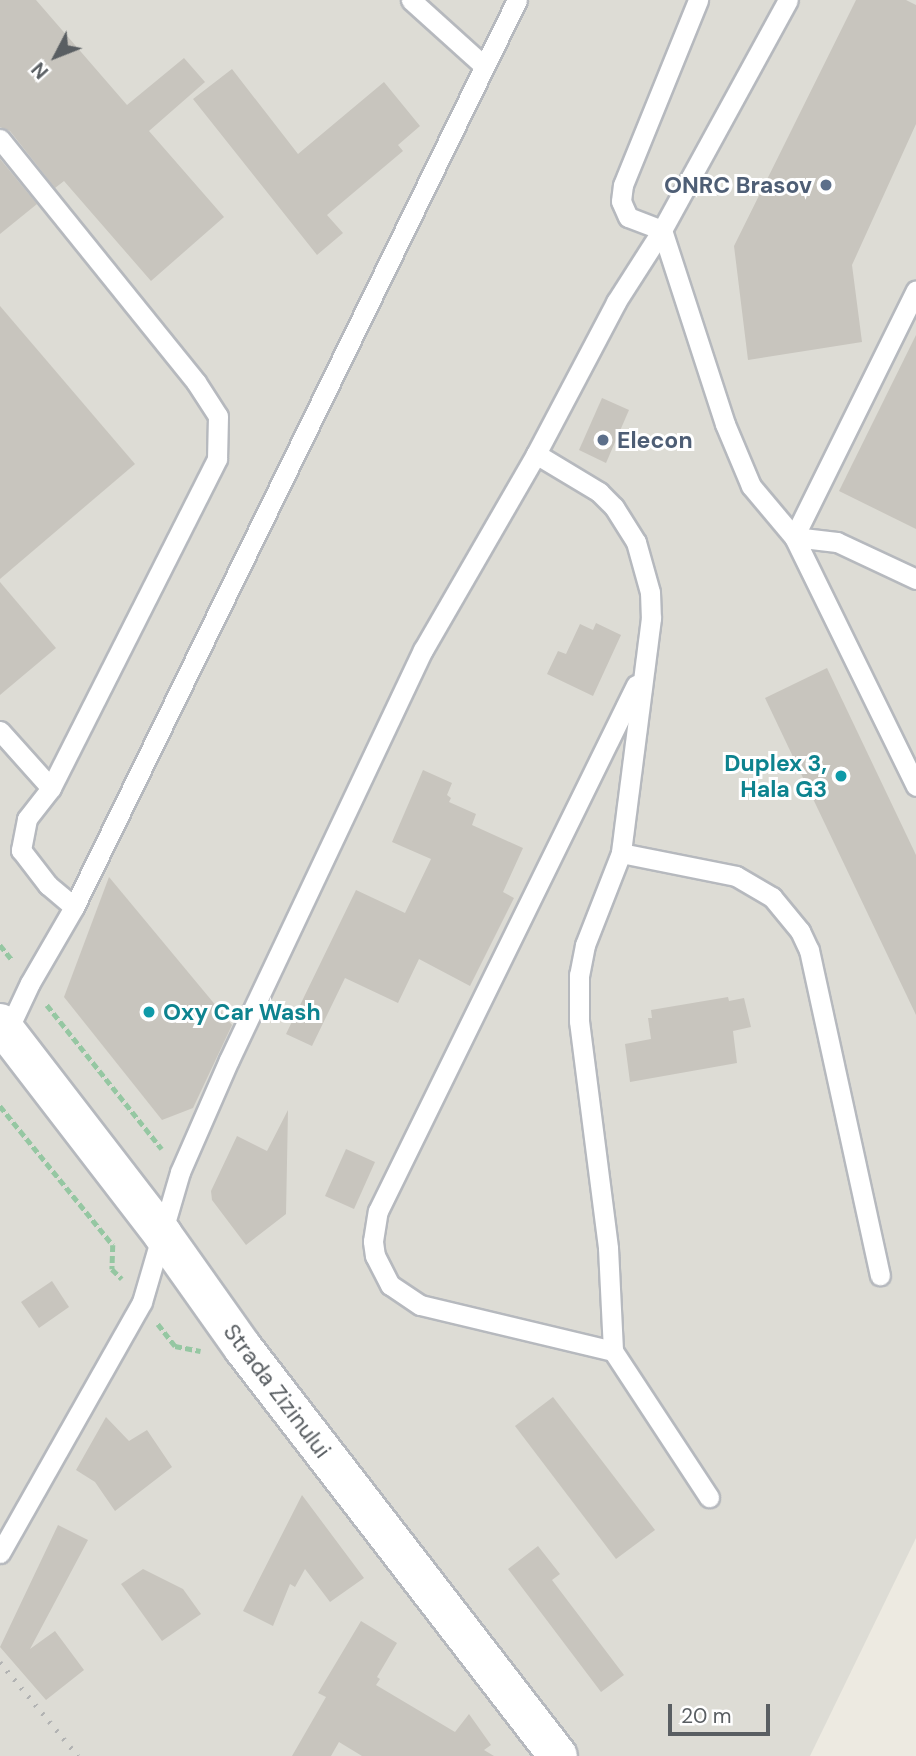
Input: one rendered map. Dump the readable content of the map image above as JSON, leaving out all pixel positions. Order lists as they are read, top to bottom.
{
  "streets": {
    "main road": ["Strada Zizinului"]
  },
  "places": [
    "ONRC Brasov",
    "Elecon",
    "Duplex 3, Hala G3",
    "Oxy Car Wash"
  ],
  "scale_bar": "20 m",
  "north": "bottom left"
}
